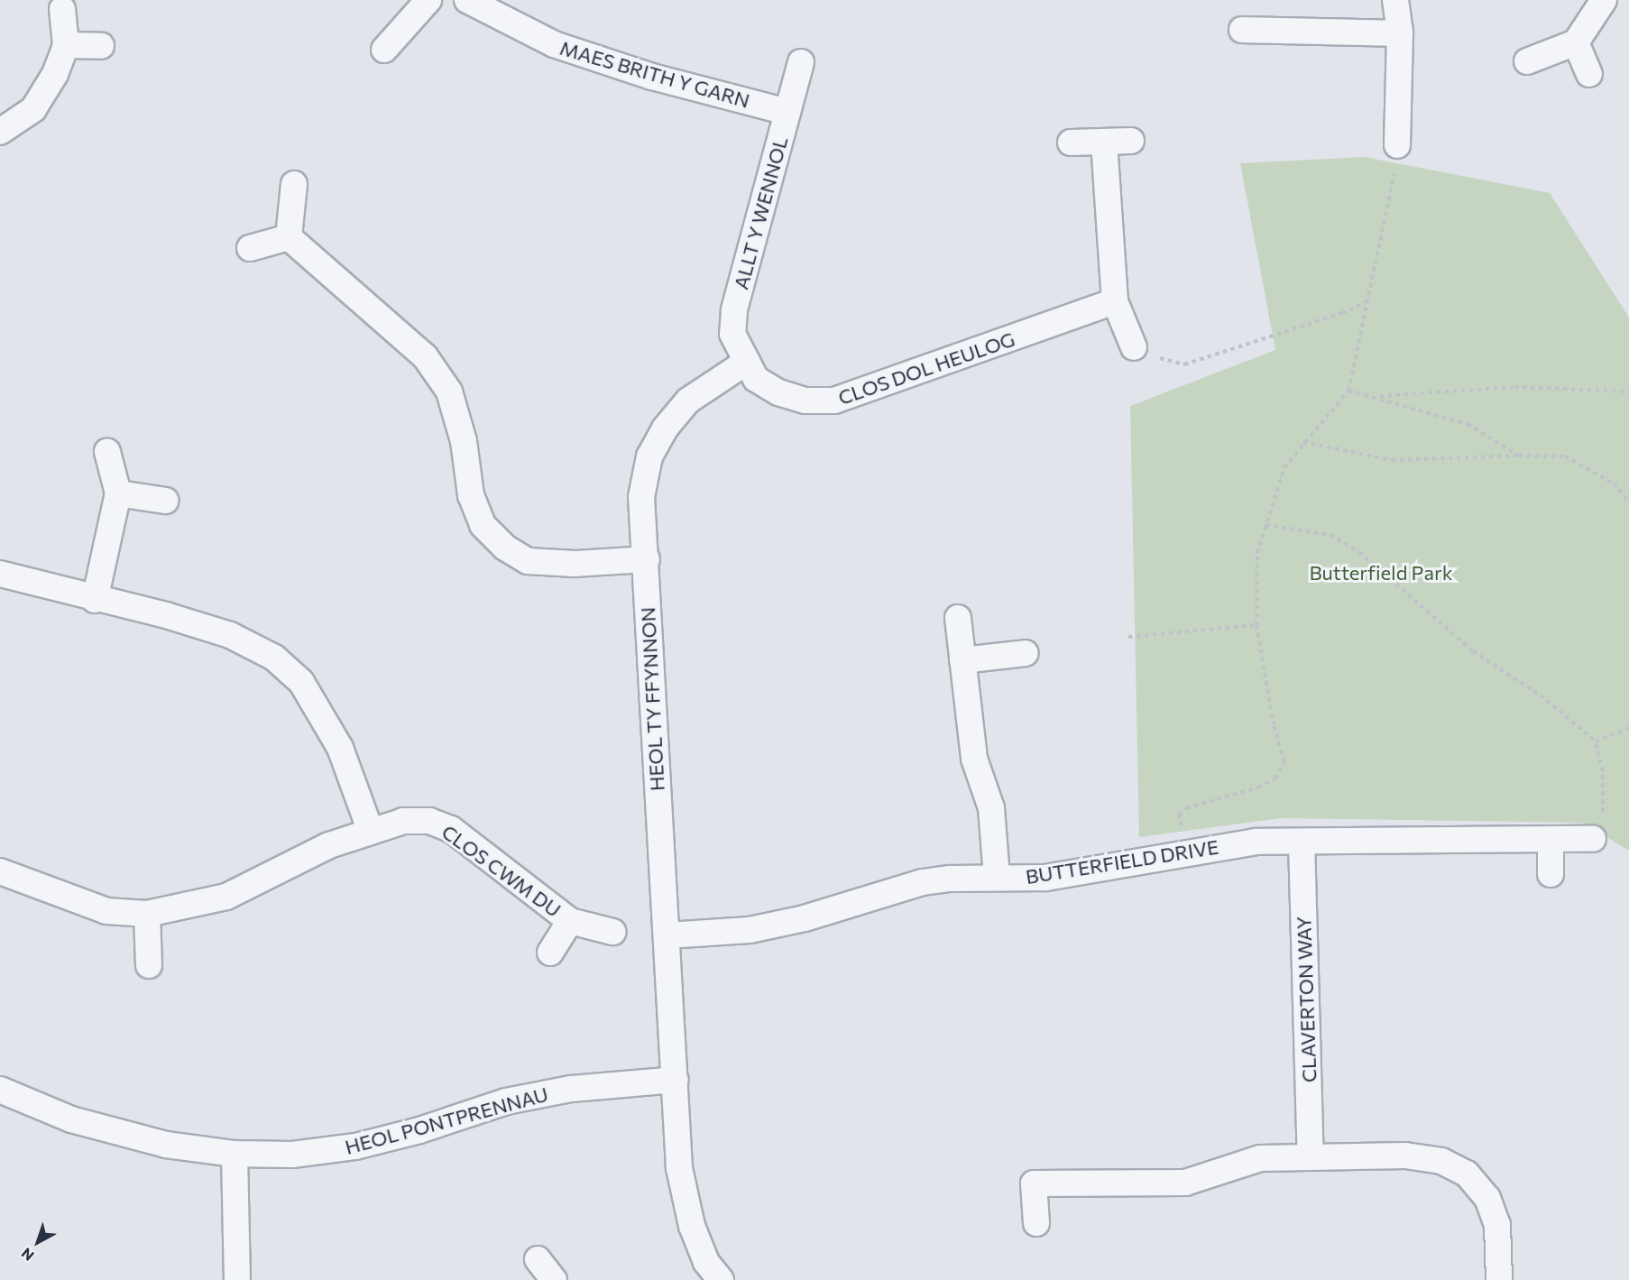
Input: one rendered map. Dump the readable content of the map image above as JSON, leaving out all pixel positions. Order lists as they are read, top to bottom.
{
  "streets": {
    "street": [
      "MAES BRITH Y GARN",
      "ALLT Y WENNOL",
      "CLOS DOL HEULOG",
      "HEOL TY FFYNNON",
      "BUTTERFIELD DRIVE",
      "CLOS CWM DU",
      "CLAVERTON WAY",
      "HEOL PONTPRENNAU"
    ]
  },
  "crossings": [
    ["MAES BRITH Y GARN", "ALLT Y WENNOL"],
    ["ALLT Y WENNOL", "CLOS DOL HEULOG"],
    ["ALLT Y WENNOL", "HEOL TY FFYNNON"],
    ["CLOS DOL HEULOG", "HEOL TY FFYNNON"],
    ["HEOL TY FFYNNON", "BUTTERFIELD DRIVE"],
    ["HEOL TY FFYNNON", "HEOL PONTPRENNAU"],
    ["BUTTERFIELD DRIVE", "CLAVERTON WAY"]
  ],
  "parks": ["Butterfield Park"],
  "north": "bottom left"
}
